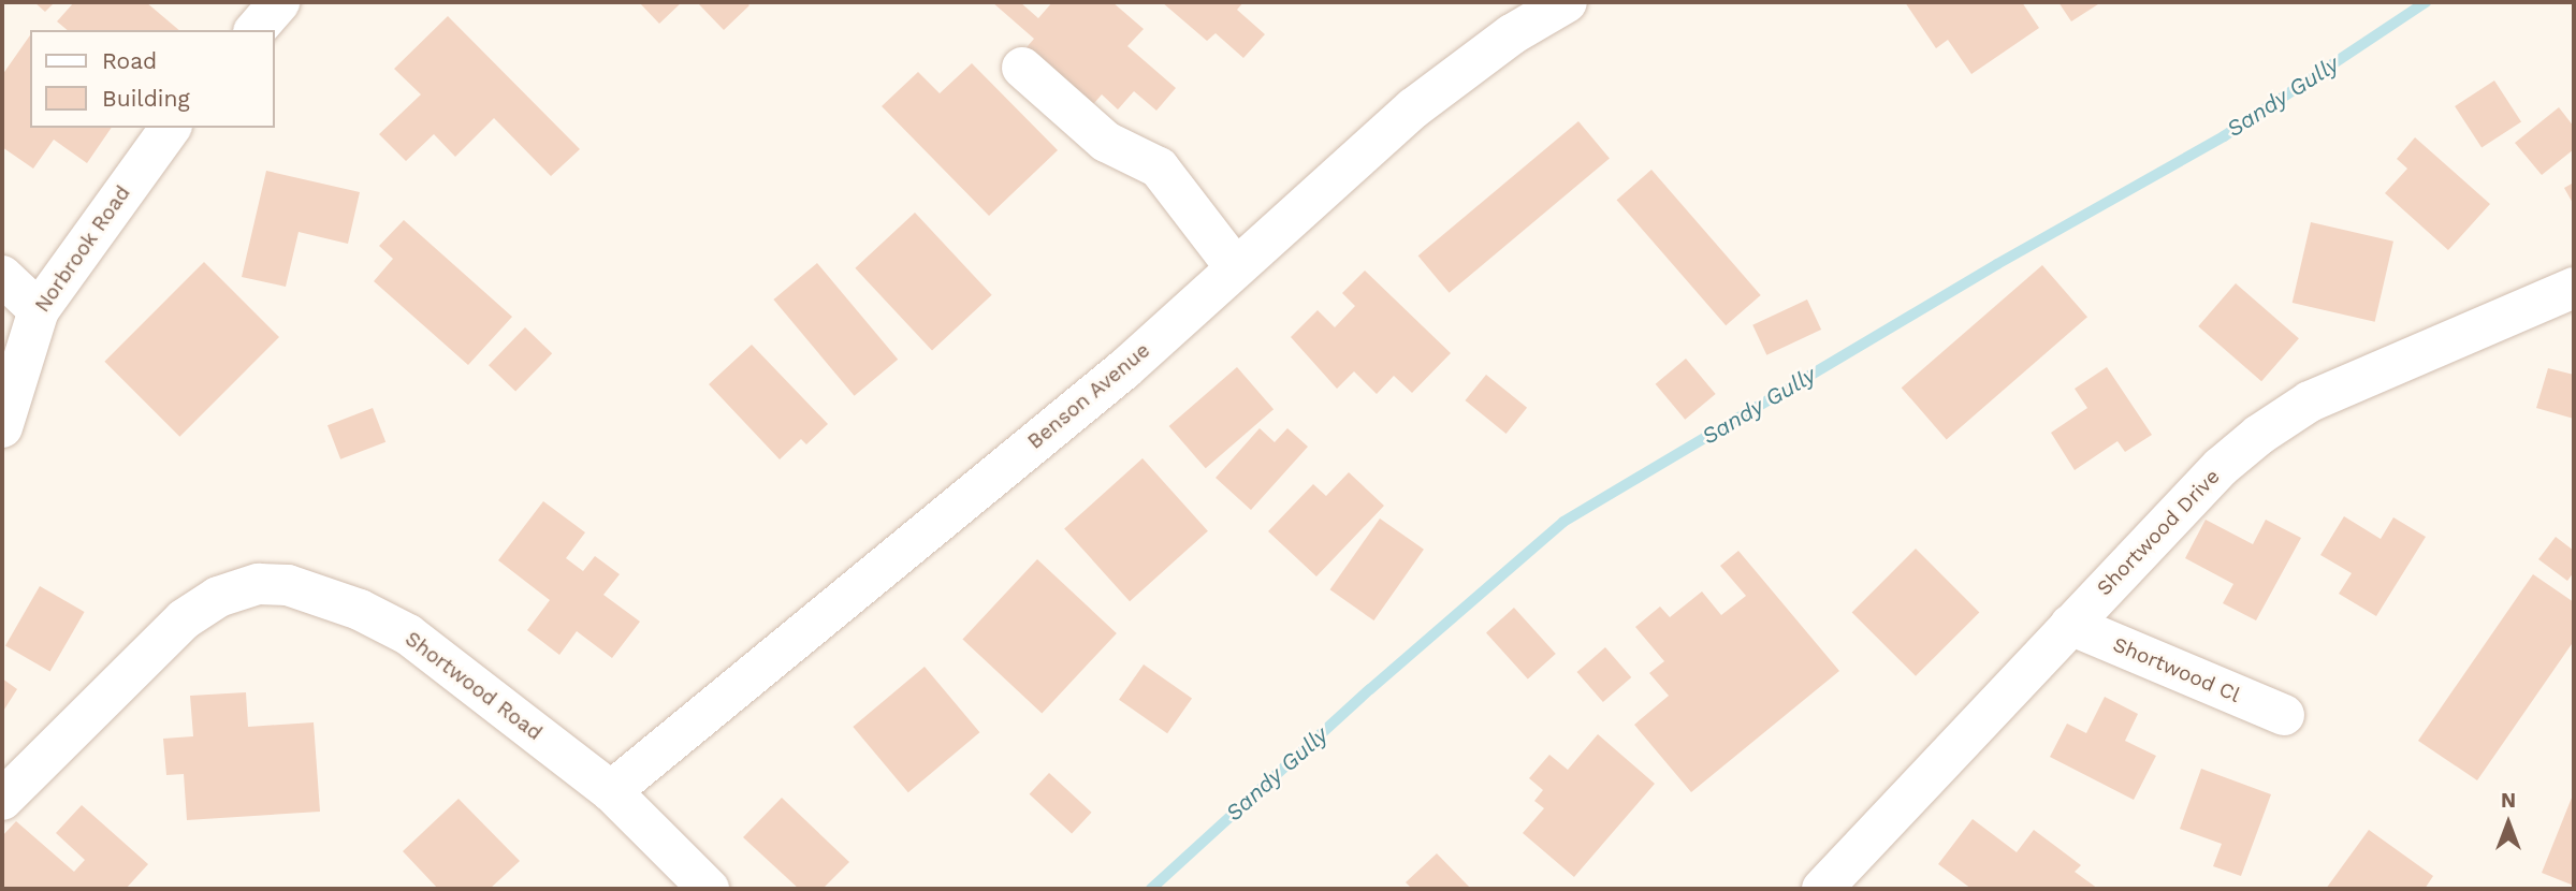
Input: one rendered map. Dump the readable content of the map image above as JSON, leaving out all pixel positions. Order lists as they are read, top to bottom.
{
  "streets": {
    "street": [
      "Norbrook Road",
      "Benson Avenue",
      "Shortwood Drive",
      "Shortwood Cl",
      "Shortwood Road"
    ]
  },
  "crossings": [
    ["Benson Avenue", "Shortwood Road"],
    ["Shortwood Drive", "Shortwood Cl"]
  ],
  "water": ["Sandy Gully"],
  "legend": ["Road", "Building"],
  "north": "top"
}
